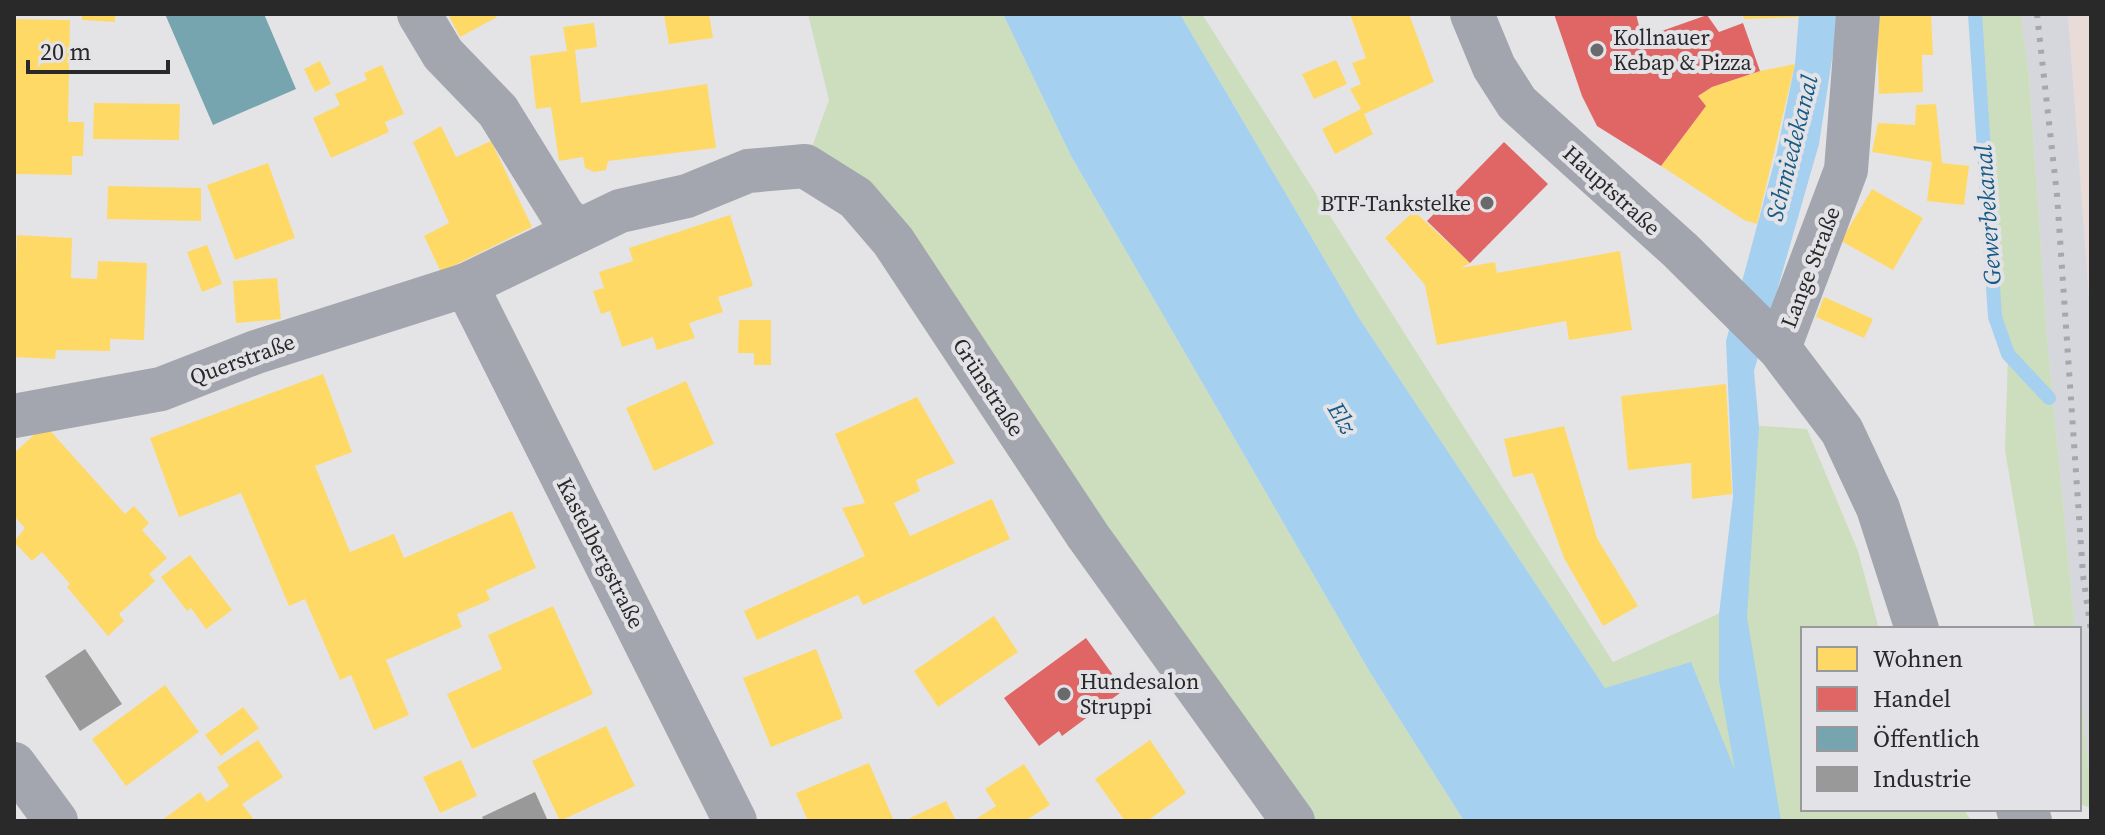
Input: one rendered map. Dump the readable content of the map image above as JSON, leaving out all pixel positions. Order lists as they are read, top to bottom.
{
  "streets": {
    "street": [
      "Hauptstraße",
      "Lange Straße",
      "Querstraße",
      "Grünstraße",
      "Kastelbergstraße"
    ]
  },
  "crossings": [
    ["Hauptstraße", "Lange Straße"],
    ["Querstraße", "Grünstraße"],
    ["Querstraße", "Kastelbergstraße"],
    ["Grünstraße", "Kastelbergstraße"]
  ],
  "water": ["Schmiedekanal", "Gewerbekanal", "Elz"],
  "places": ["Kollnauer Kebap & Pizza", "BTF-Tankstelke", "Hundesalon Struppi"],
  "legend": [
    "Wohnen",
    "Handel",
    "Öffentlich",
    "Industrie"
  ],
  "scale_bar": "20 m"
}
